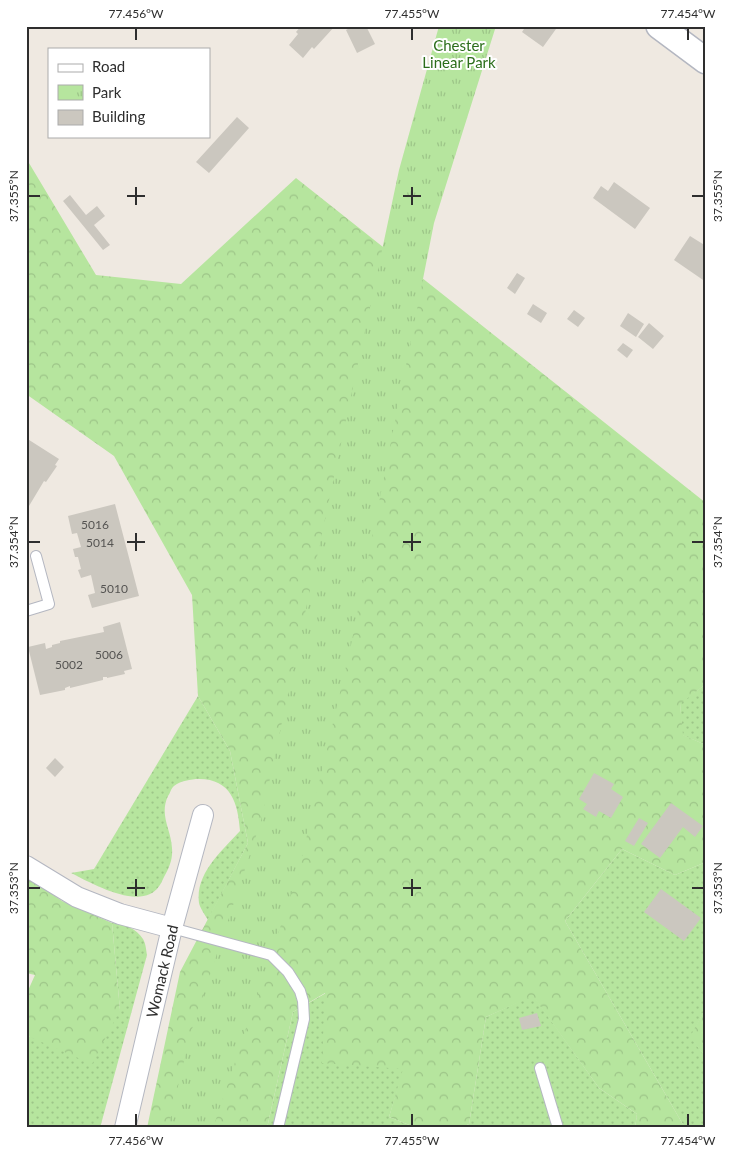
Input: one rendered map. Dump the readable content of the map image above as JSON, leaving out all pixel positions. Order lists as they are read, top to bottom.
{
  "streets": {
    "street": ["Womack Road"]
  },
  "parks": ["Chester Linear Park"],
  "house_numbers": [
    "5016",
    "5014",
    "5010",
    "5006",
    "5002"
  ],
  "legend": ["Road", "Park", "Building"],
  "coordinates": [
    "77.456°W",
    "77.455°W",
    "77.454°W",
    "37.355°N",
    "37.354°N",
    "37.353°N"
  ]
}
